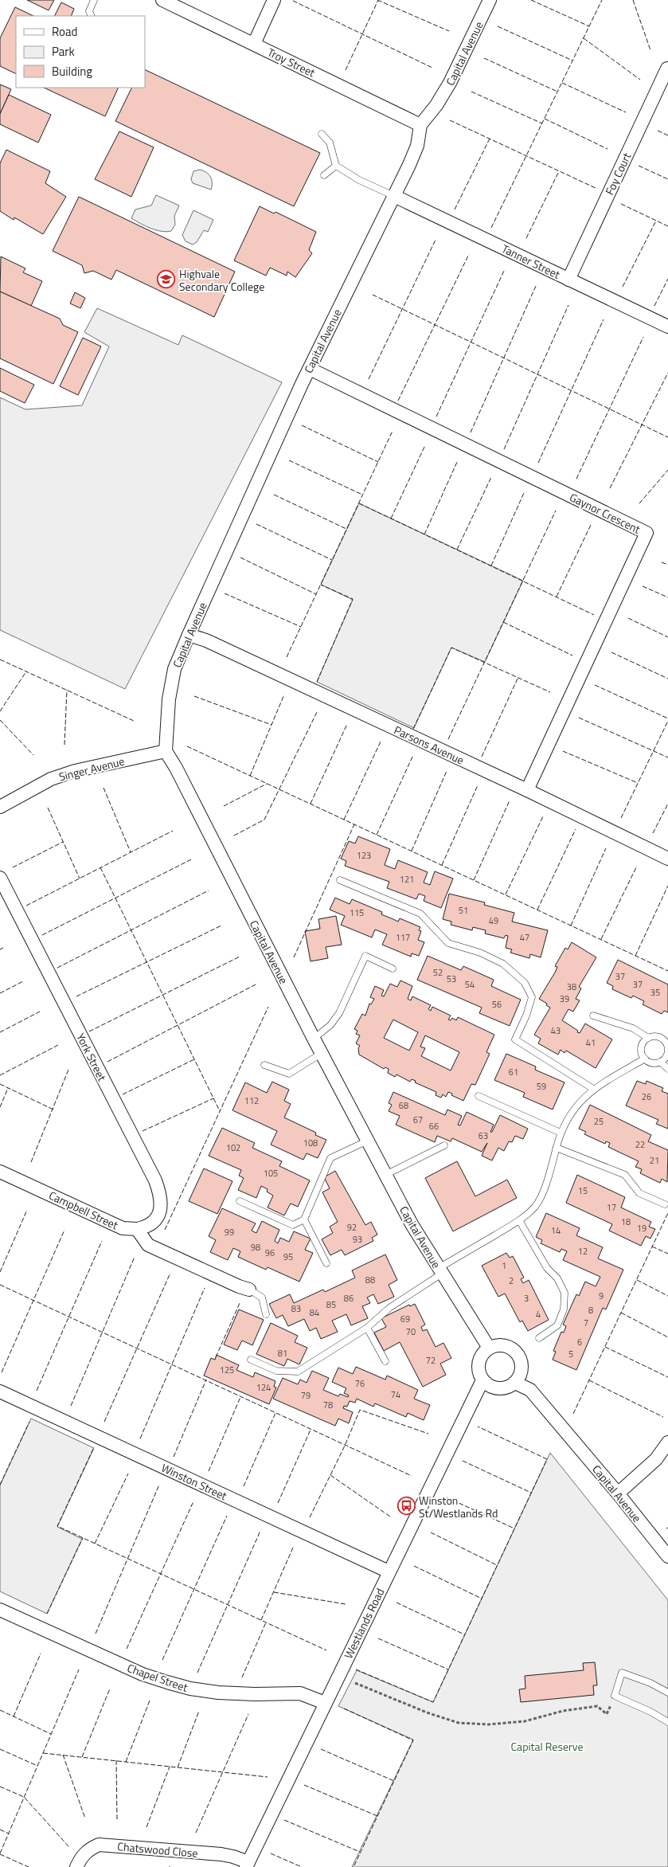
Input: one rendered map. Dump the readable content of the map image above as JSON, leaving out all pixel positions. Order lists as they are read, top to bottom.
{
  "streets": {
    "street": [
      "Capital Avenue",
      "Troy Street",
      "Foy Court",
      "Tanner Street",
      "Gaynor Crescent",
      "Parsons Avenue",
      "Singer Avenue",
      "York Street",
      "Campbell Street",
      "Winston Street",
      "Westlands Road",
      "Chapel Street",
      "Chatswood Close"
    ]
  },
  "crossings": [
    ["Capital Avenue", "Troy Street"],
    ["Capital Avenue", "Tanner Street"],
    ["Capital Avenue", "Gaynor Crescent"],
    ["Capital Avenue", "Parsons Avenue"],
    ["Capital Avenue", "Singer Avenue"],
    ["Capital Avenue", "Westlands Road"],
    ["Foy Court", "Tanner Street"],
    ["Gaynor Crescent", "Parsons Avenue"],
    ["York Street", "Campbell Street"],
    ["Winston Street", "Westlands Road"],
    ["Westlands Road", "Chapel Street"],
    ["Westlands Road", "Chatswood Close"]
  ],
  "parks": ["Capital Reserve"],
  "places": {
    "school or university": ["Highvale Secondary College"],
    "bus stop": ["Winston St/Westlands Rd"]
  },
  "house_numbers": [
    "123",
    "121",
    "51",
    "115",
    "49",
    "117",
    "47",
    "52",
    "37",
    "53",
    "54",
    "37",
    "38",
    "35",
    "39",
    "56",
    "43",
    "41",
    "61",
    "59",
    "26",
    "112",
    "68",
    "67",
    "25",
    "66",
    "63",
    "108",
    "22",
    "102",
    "21",
    "105",
    "15",
    "17",
    "18",
    "92",
    "19",
    "14",
    "99",
    "93",
    "98",
    "12",
    "96",
    "95",
    "1",
    "88",
    "2",
    "9",
    "86",
    "3",
    "85",
    "83",
    "8",
    "84",
    "4",
    "69",
    "7",
    "70",
    "6",
    "81",
    "5",
    "72",
    "125",
    "76",
    "124",
    "74",
    "79",
    "78"
  ],
  "legend": ["Road", "Park", "Building"]
}
